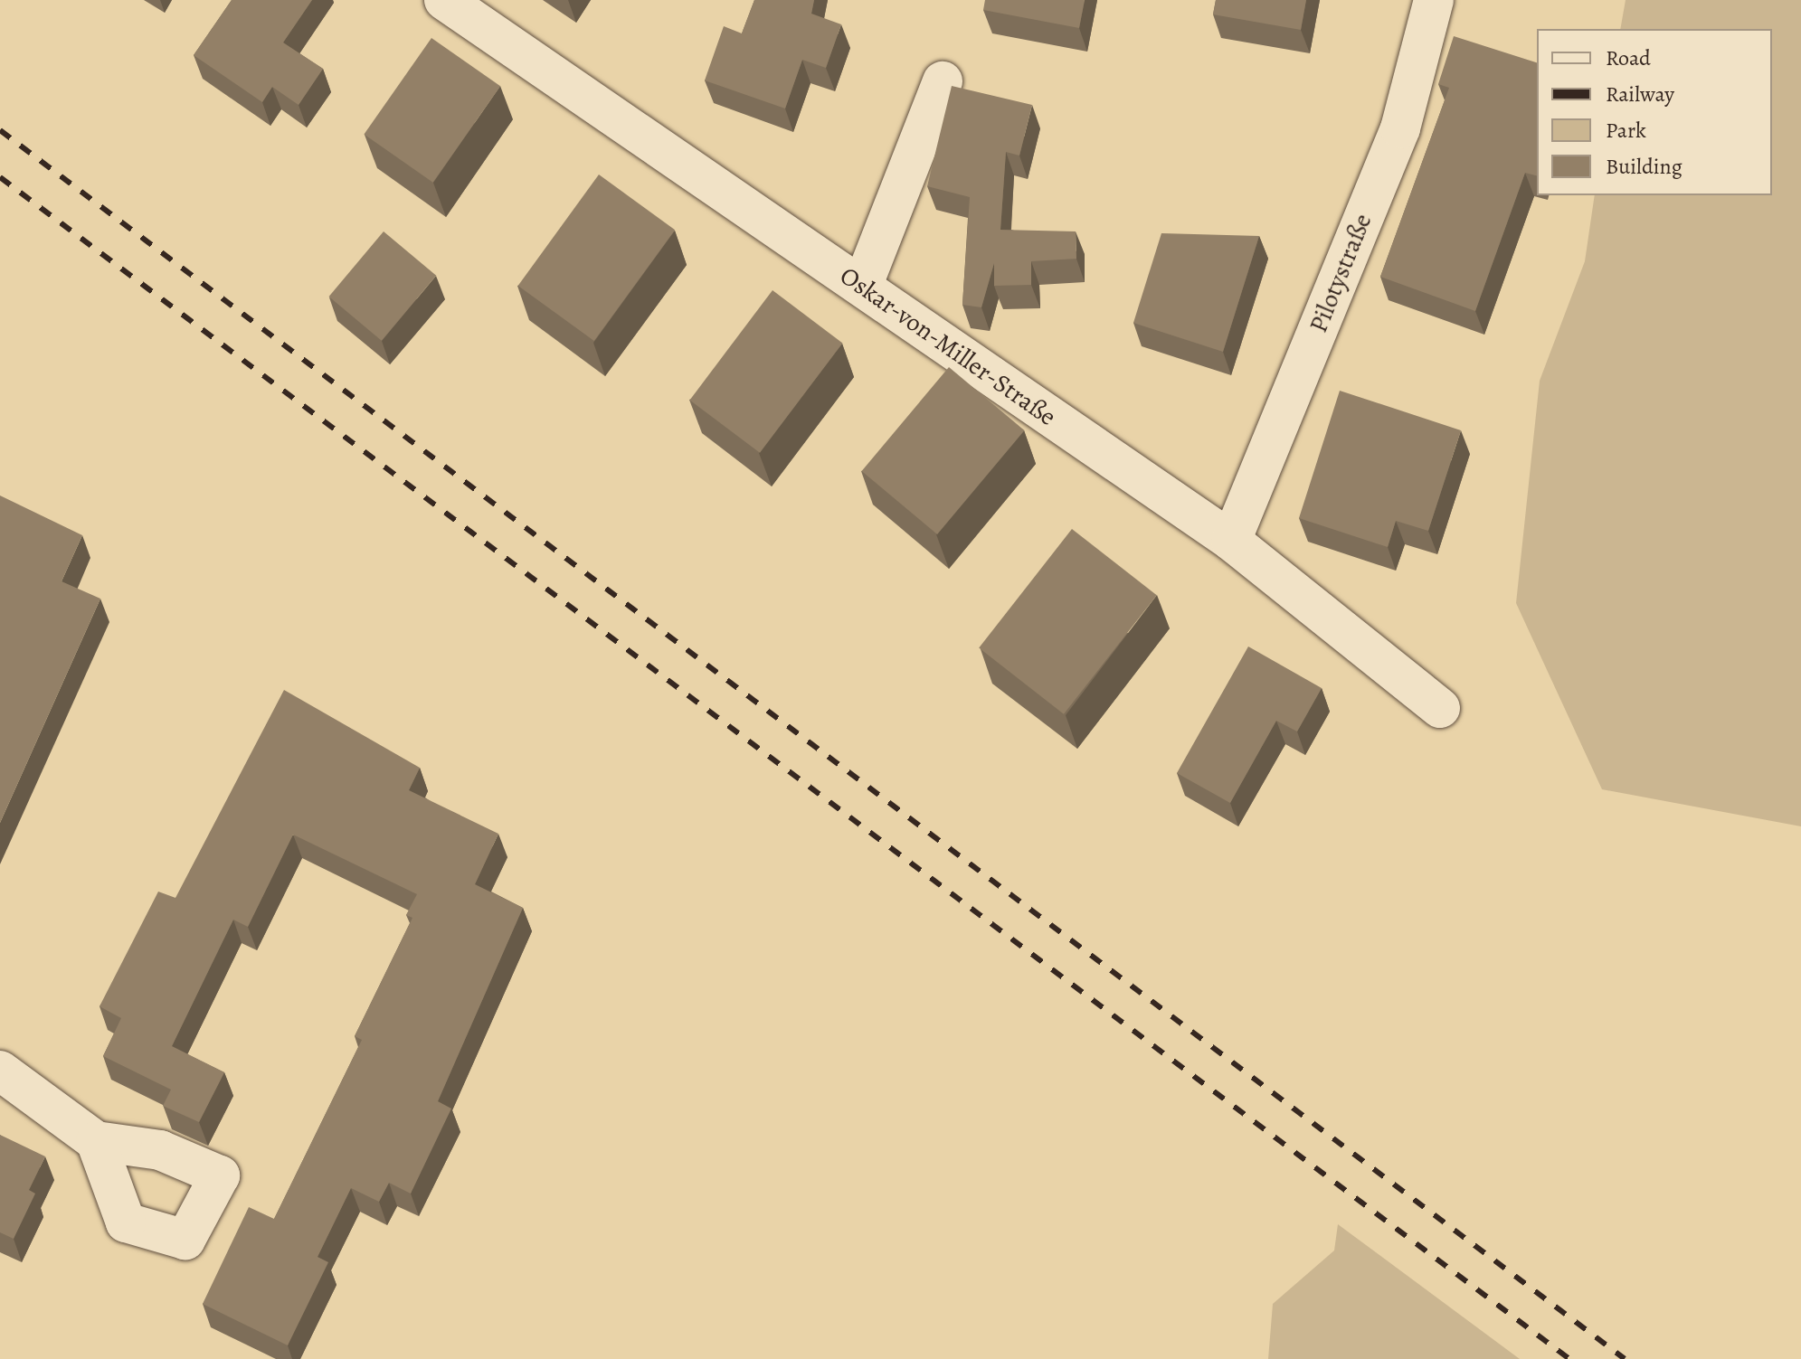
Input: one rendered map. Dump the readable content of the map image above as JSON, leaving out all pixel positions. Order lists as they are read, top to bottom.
{
  "streets": {
    "street": ["Pilotystraße", "Oskar-von-Miller-Straße"]
  },
  "crossings": [
    ["Pilotystraße", "Oskar-von-Miller-Straße"]
  ],
  "legend": [
    "Road",
    "Railway",
    "Park",
    "Building"
  ]
}
